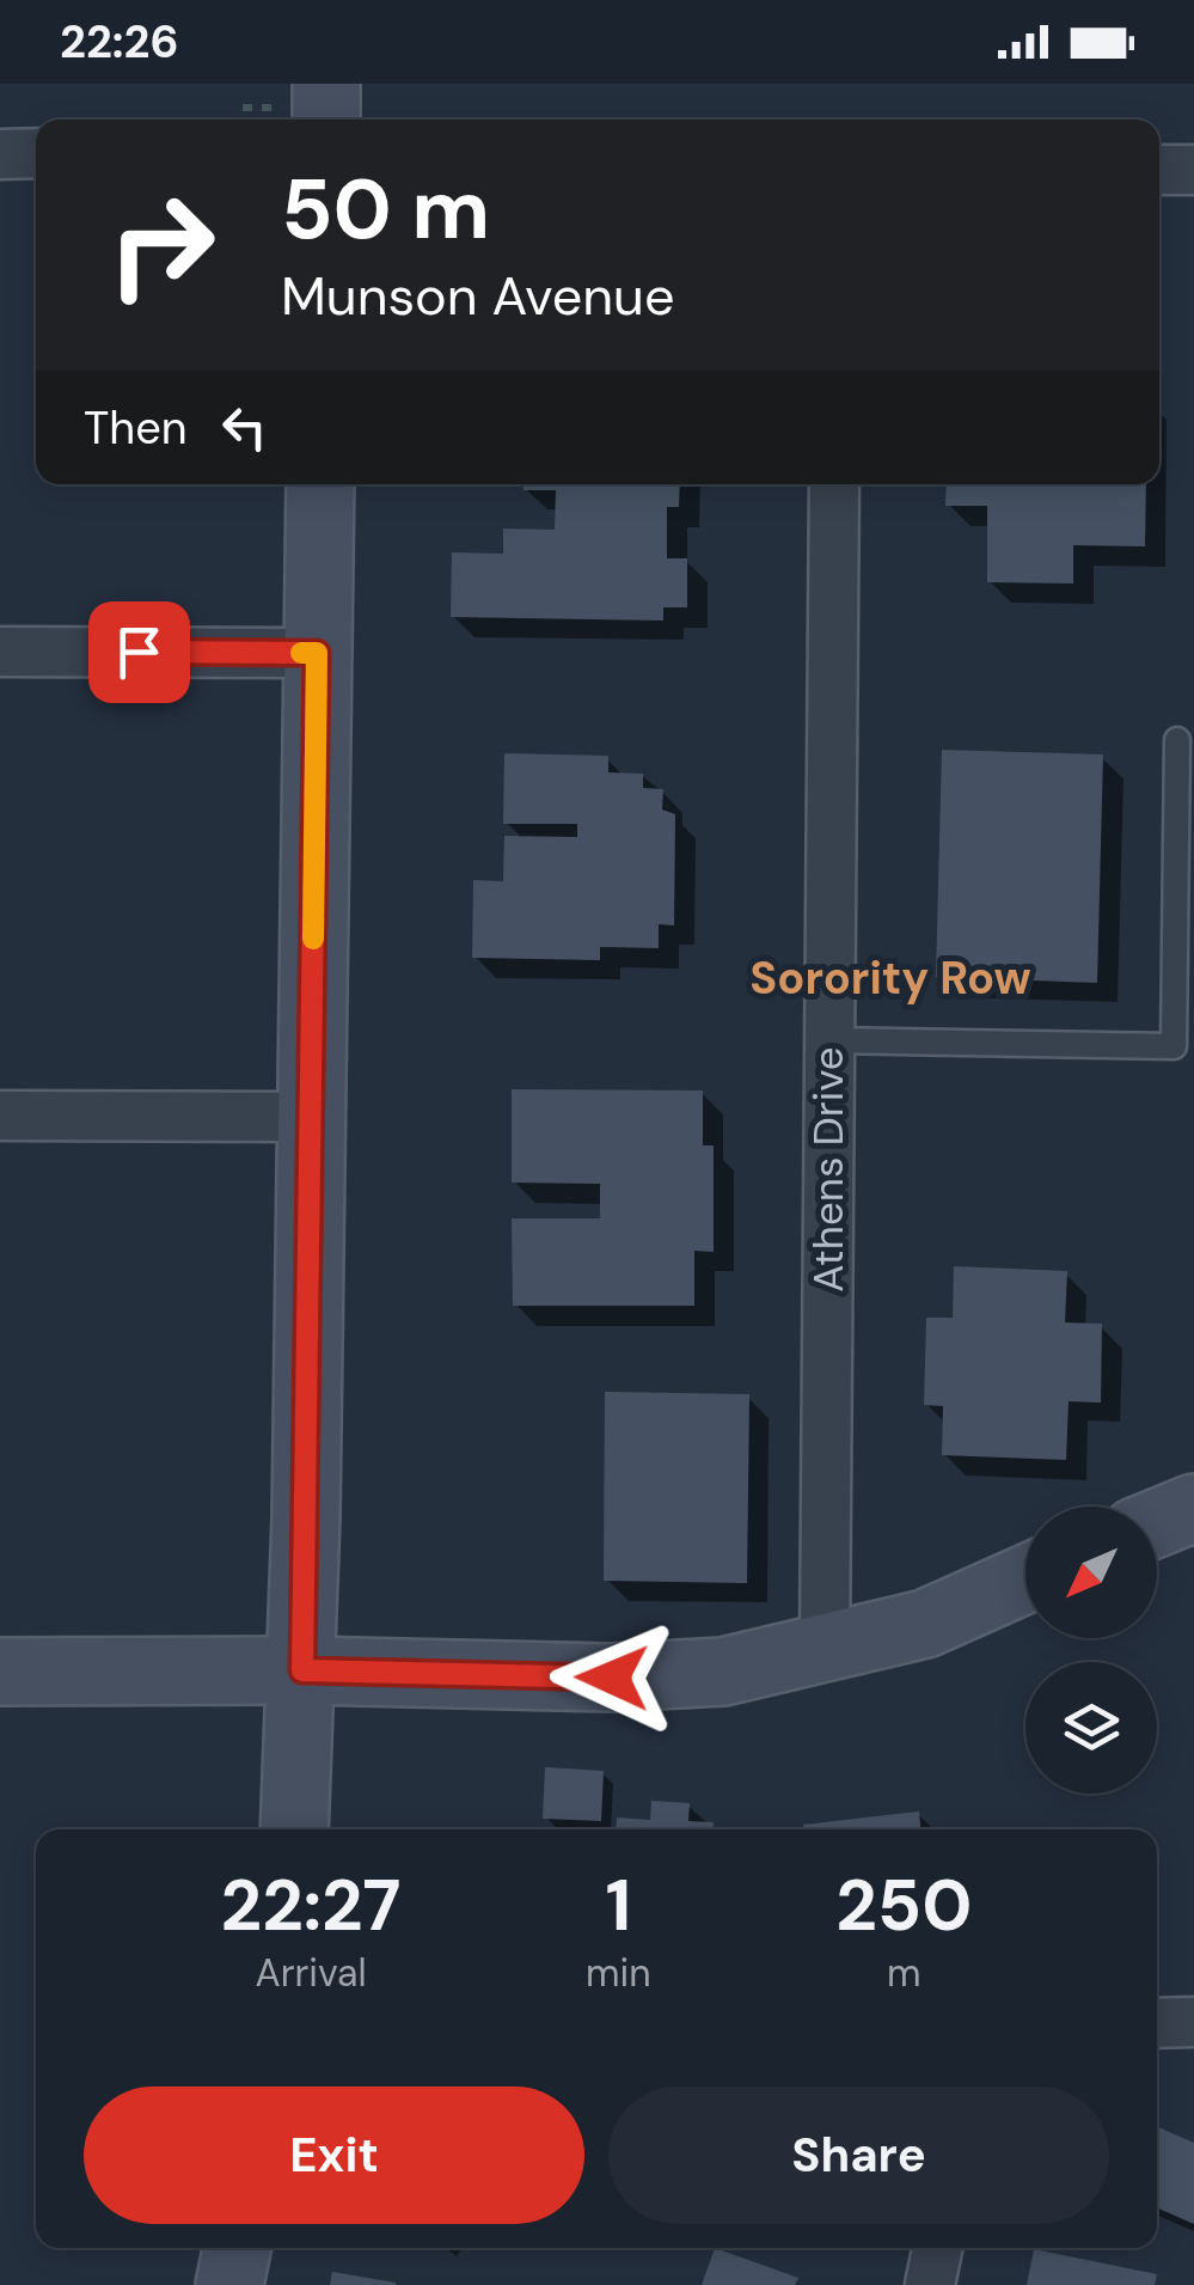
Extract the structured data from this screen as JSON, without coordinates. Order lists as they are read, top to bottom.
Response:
{
  "streets": {
    "street": ["Athens Drive"]
  },
  "districts": ["Sorority Row"],
  "north": "bottom left",
  "page": {
    "status": "22:26",
    "turn": ["50 m", "Munson Avenue"],
    "then": "Then",
    "eta": [
      "22:27",
      "Arrival",
      "1",
      "min",
      "250",
      "m"
    ],
    "buttons": ["Exit", "Share"]
  }
}
